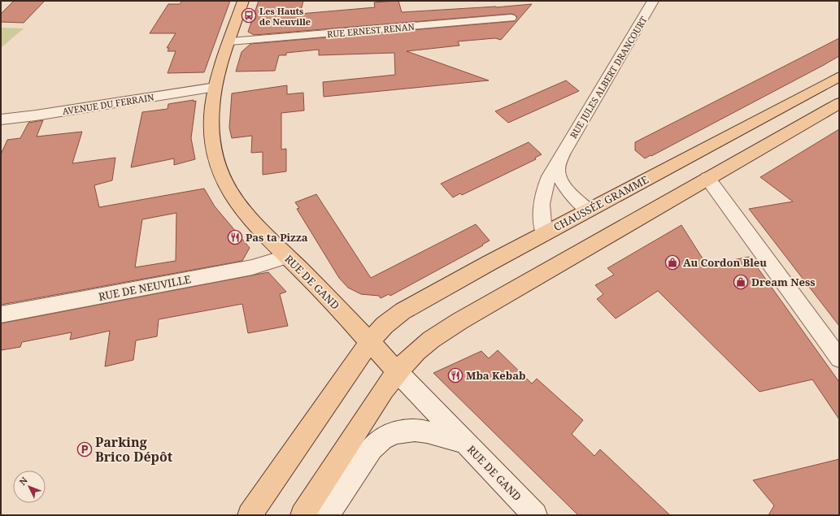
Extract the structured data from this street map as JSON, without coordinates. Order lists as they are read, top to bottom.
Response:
{
  "streets": {
    "main road": ["CHAUSSÉE GRAMME", "RUE DE GAND"],
    "street": [
      "RUE ERNEST RENAN",
      "RUE JULES ALBERT DRANCOURT",
      "AVENUE DU FERRAIN",
      "RUE DE NEUVILLE"
    ]
  },
  "crossings": [
    ["RUE ERNEST RENAN", "RUE DE GAND"],
    ["RUE JULES ALBERT DRANCOURT", "CHAUSSÉE GRAMME"],
    ["AVENUE DU FERRAIN", "RUE DE GAND"],
    ["CHAUSSÉE GRAMME", "RUE DE GAND"],
    ["RUE DE GAND", "RUE DE NEUVILLE"]
  ],
  "places": {
    "bus stop": ["Les Hauts de Neuville"],
    "restaurant": ["Pas ta Pizza", "Mba Kebab"],
    "shop": ["Au Cordon Bleu", "Dream Ness"],
    "parking": ["Parking Brico Dépôt"]
  },
  "north": "top left"
}
